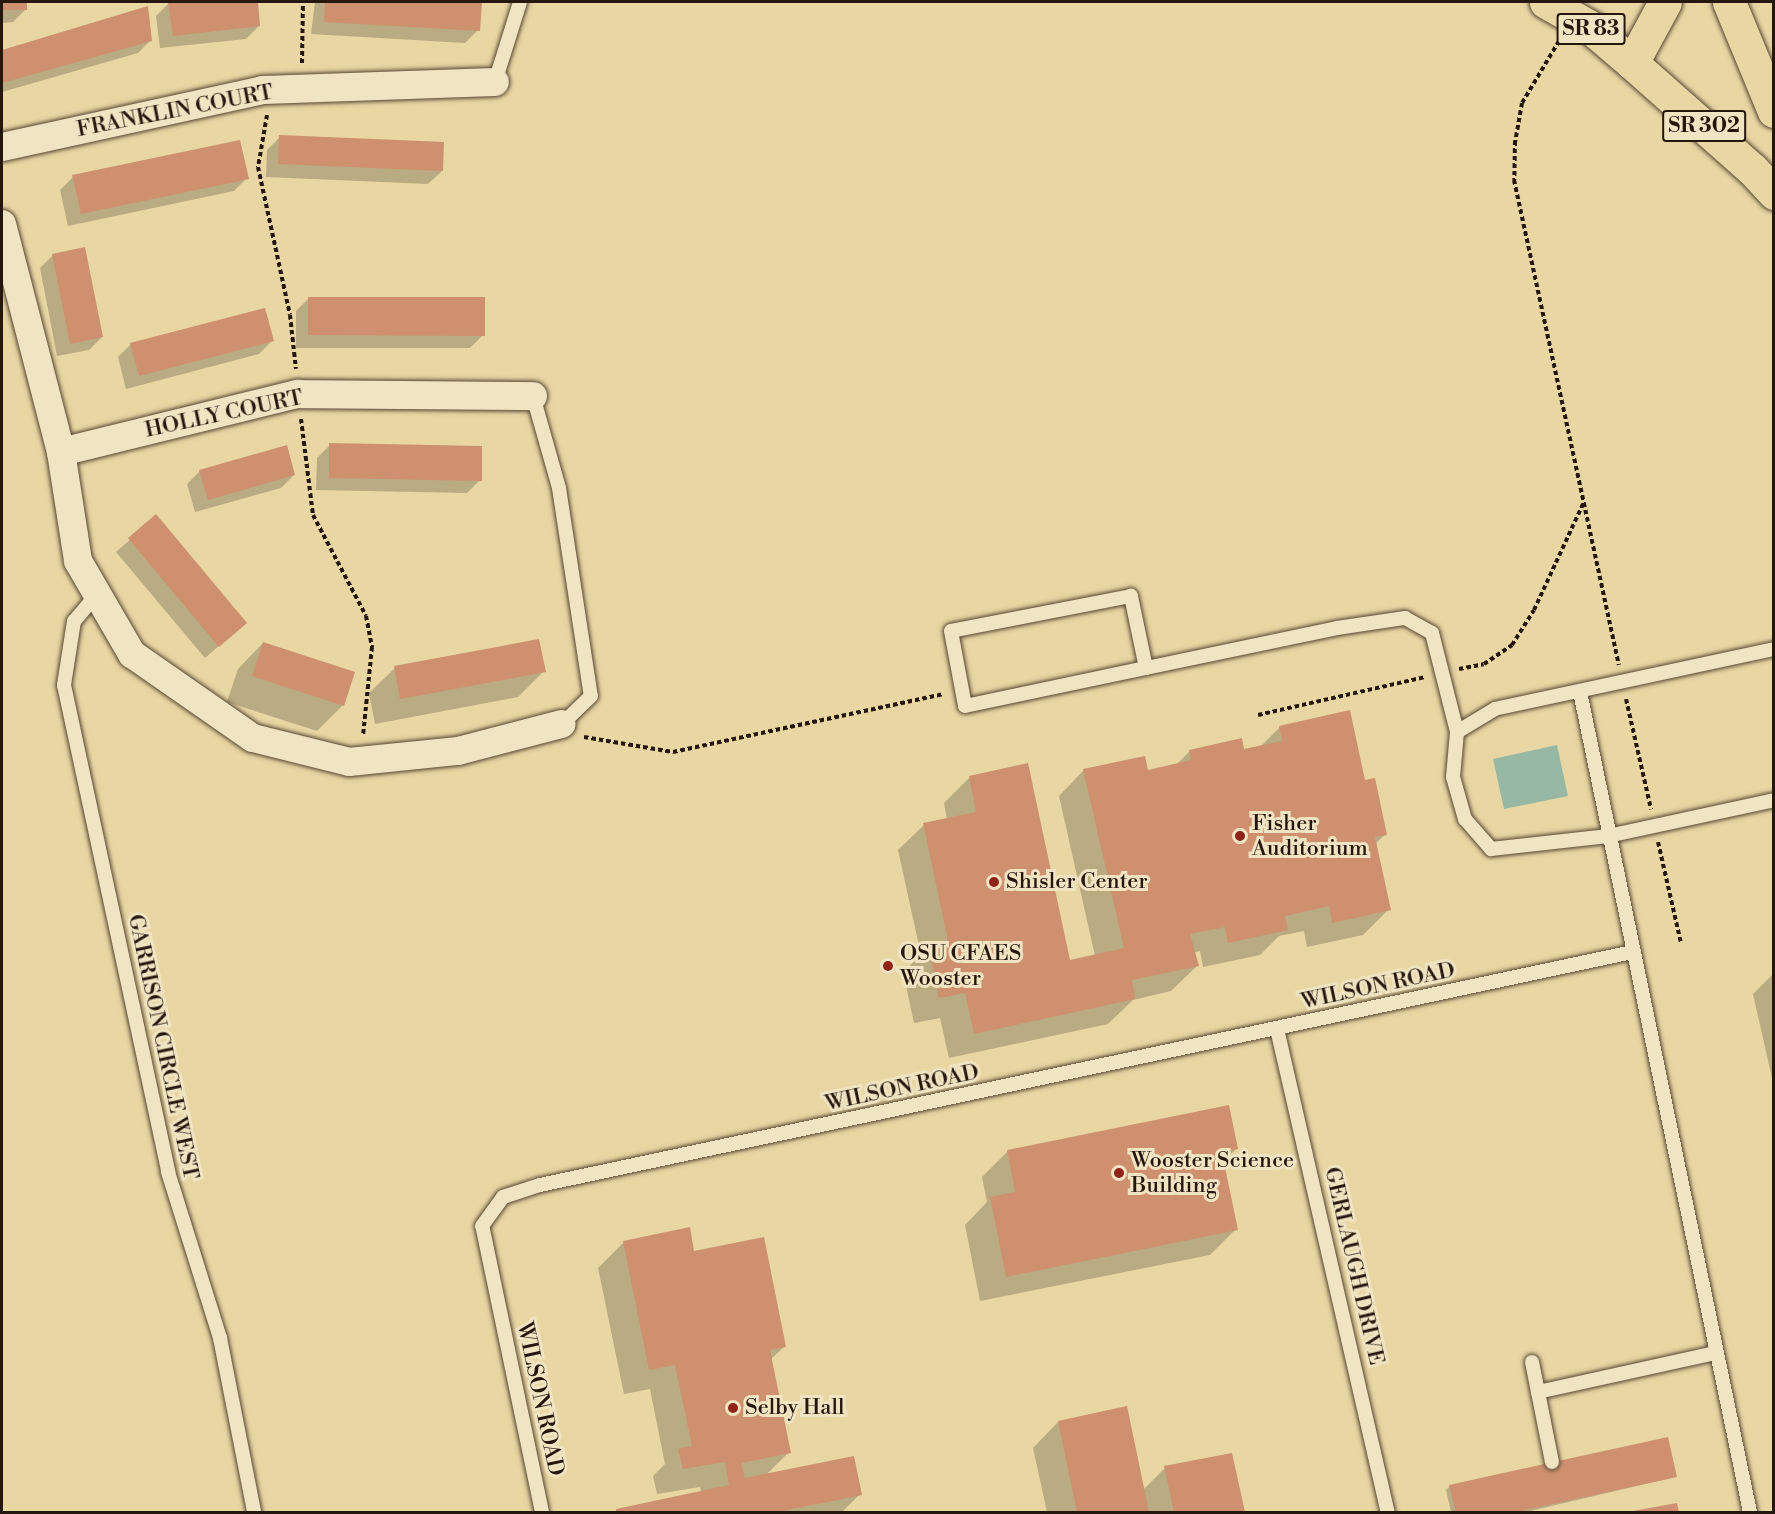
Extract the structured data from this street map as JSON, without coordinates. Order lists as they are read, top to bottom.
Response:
{
  "streets": {
    "main road": ["SR 83", "SR 302"],
    "street": ["FRANKLIN COURT", "HOLLY COURT"],
    "lane": ["WILSON ROAD", "GARRISON CIRCLE WEST", "GERLAUGH DRIVE"]
  },
  "crossings": [
    ["SR 83", "SR 302"],
    ["WILSON ROAD", "GERLAUGH DRIVE"]
  ],
  "places": [
    "Fisher Auditorium",
    "Shisler Center",
    "OSU CFAES Wooster",
    "Wooster Science Building",
    "Selby Hall"
  ]
}
